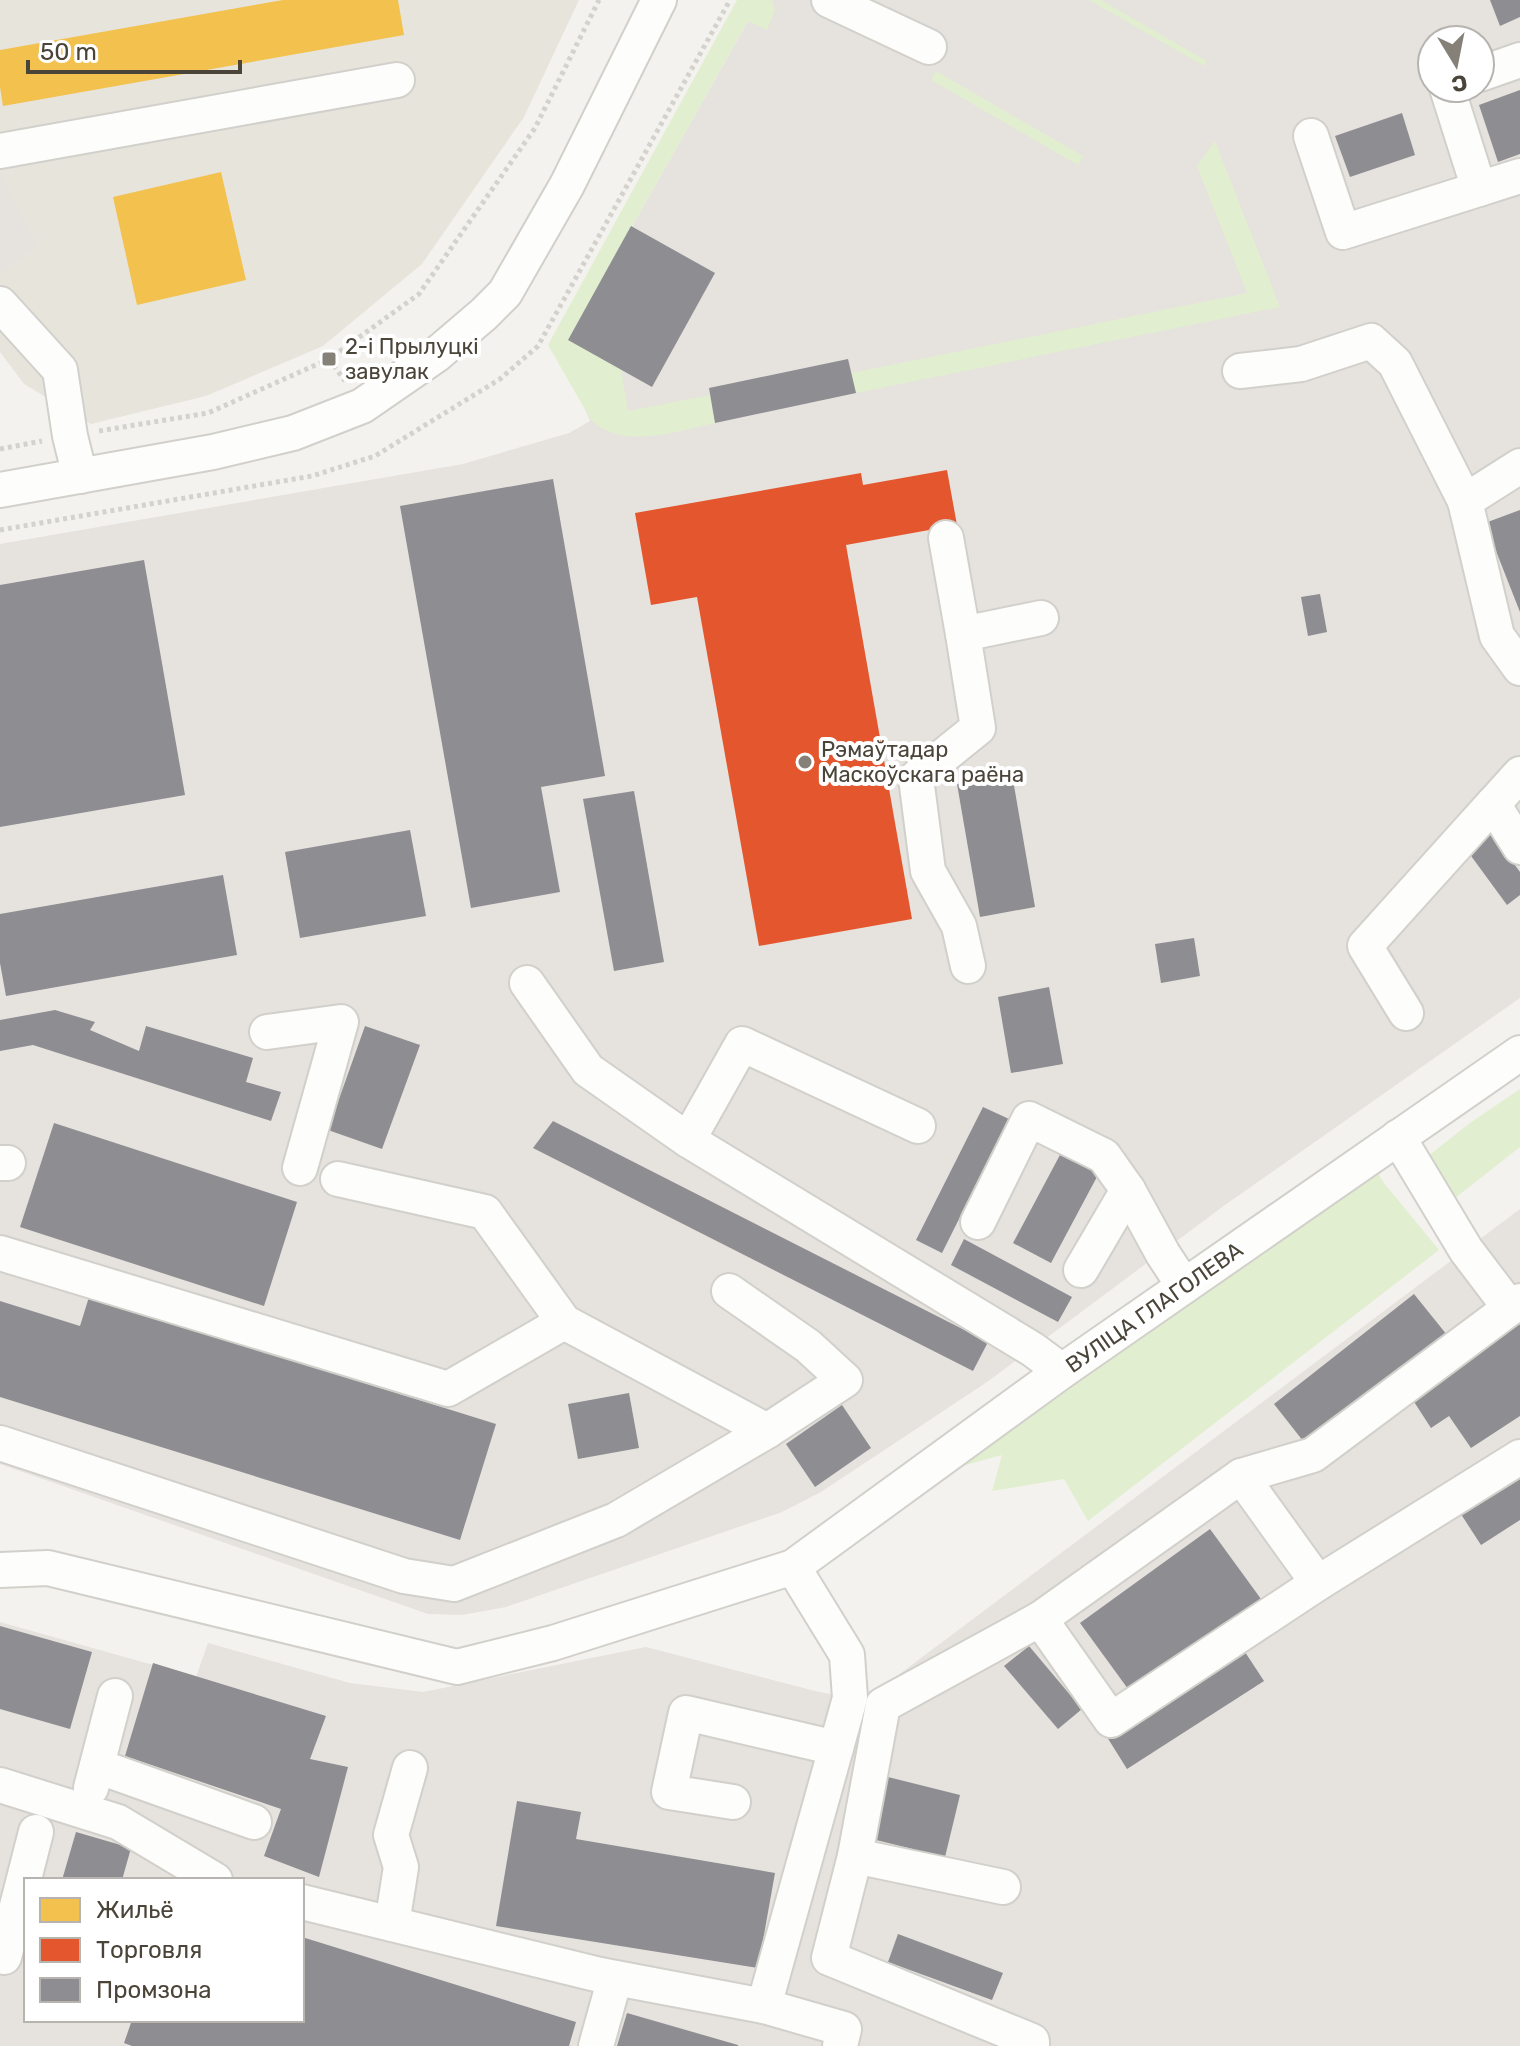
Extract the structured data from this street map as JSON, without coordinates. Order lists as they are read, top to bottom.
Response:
{
  "streets": {
    "street": ["ВУЛІЦА ГЛАГОЛЕВА"]
  },
  "places": {
    "transit": ["2-і Прылуцкі завулак"],
    "other": ["Рэмаўтадар Маскоўскага раёна"]
  },
  "legend": ["Жильё", "Торговля", "Промзона"],
  "scale_bar": "50 m",
  "north": "bottom"
}
